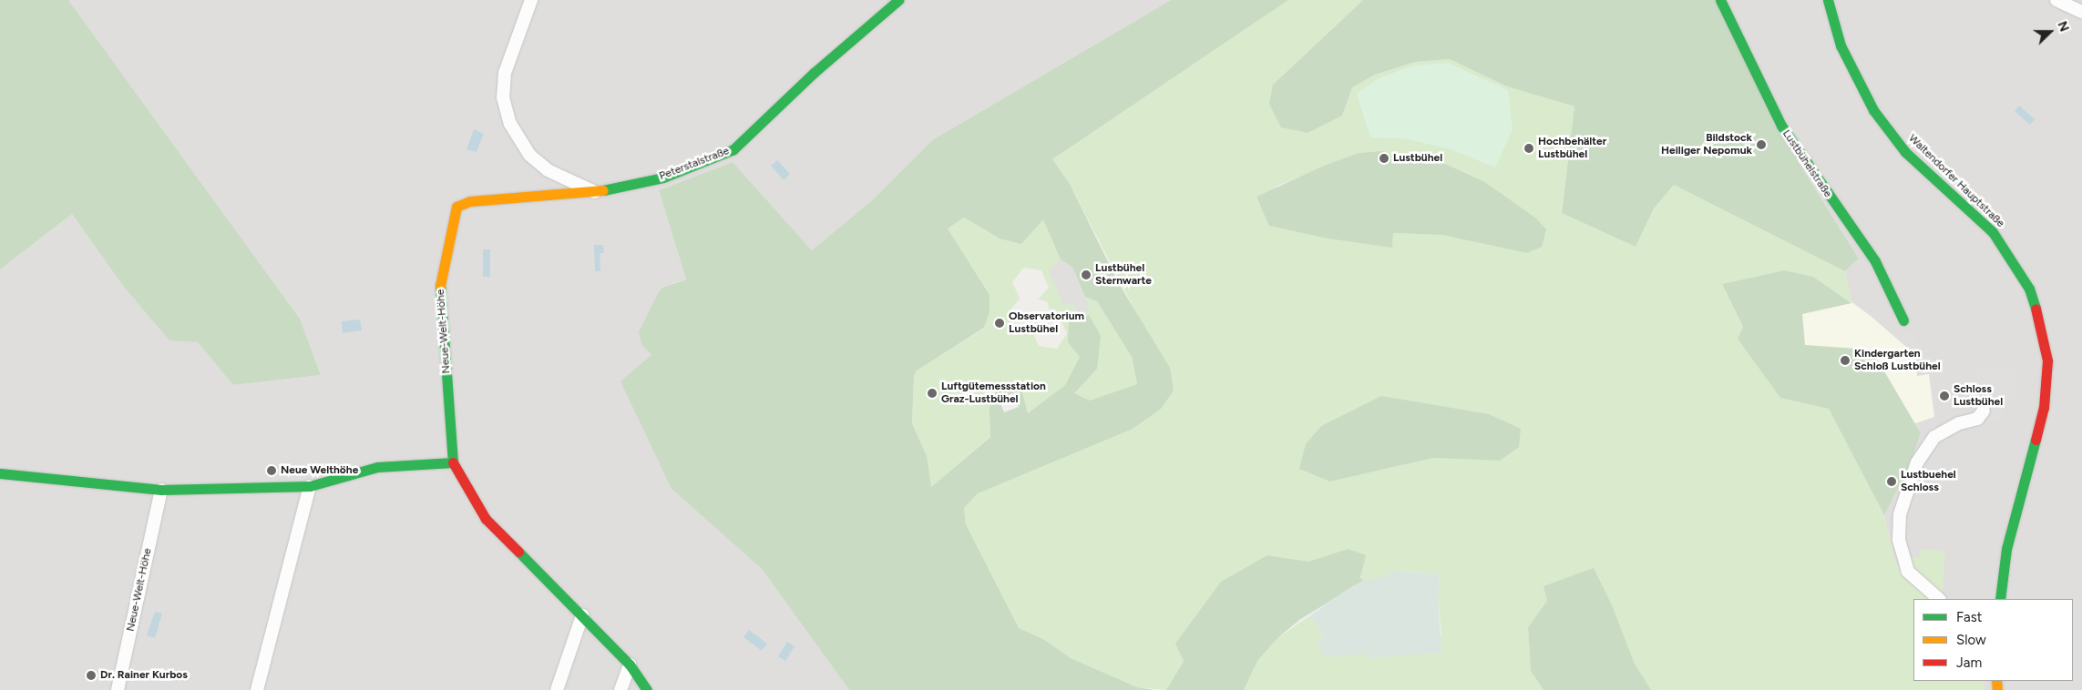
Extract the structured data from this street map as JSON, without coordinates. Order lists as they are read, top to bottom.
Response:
{
  "streets": {
    "street": [
      "Peterstalstraße",
      "Lustbühelstraße",
      "Waltendorfer Hauptstraße",
      "Neue-Welt-Höhe"
    ]
  },
  "crossings": [
    ["Peterstalstraße", "Neue-Welt-Höhe"]
  ],
  "places": [
    "Bildstock Heiliger Nepomuk",
    "Hochbehälter Lustbühel",
    "Lustbühel",
    "Lustbühel Sternwarte",
    "Observatorium Lustbühel",
    "Kindergarten Schloß Lustbühel",
    "Luftgütemessstation Graz-Lustbühel",
    "Schloss Lustbühel",
    "Neue Welthöhe",
    "Lustbuehel Schloss",
    "Dr. Rainer Kurbos"
  ],
  "legend": ["Fast", "Slow", "Jam"],
  "north": "right"
}
